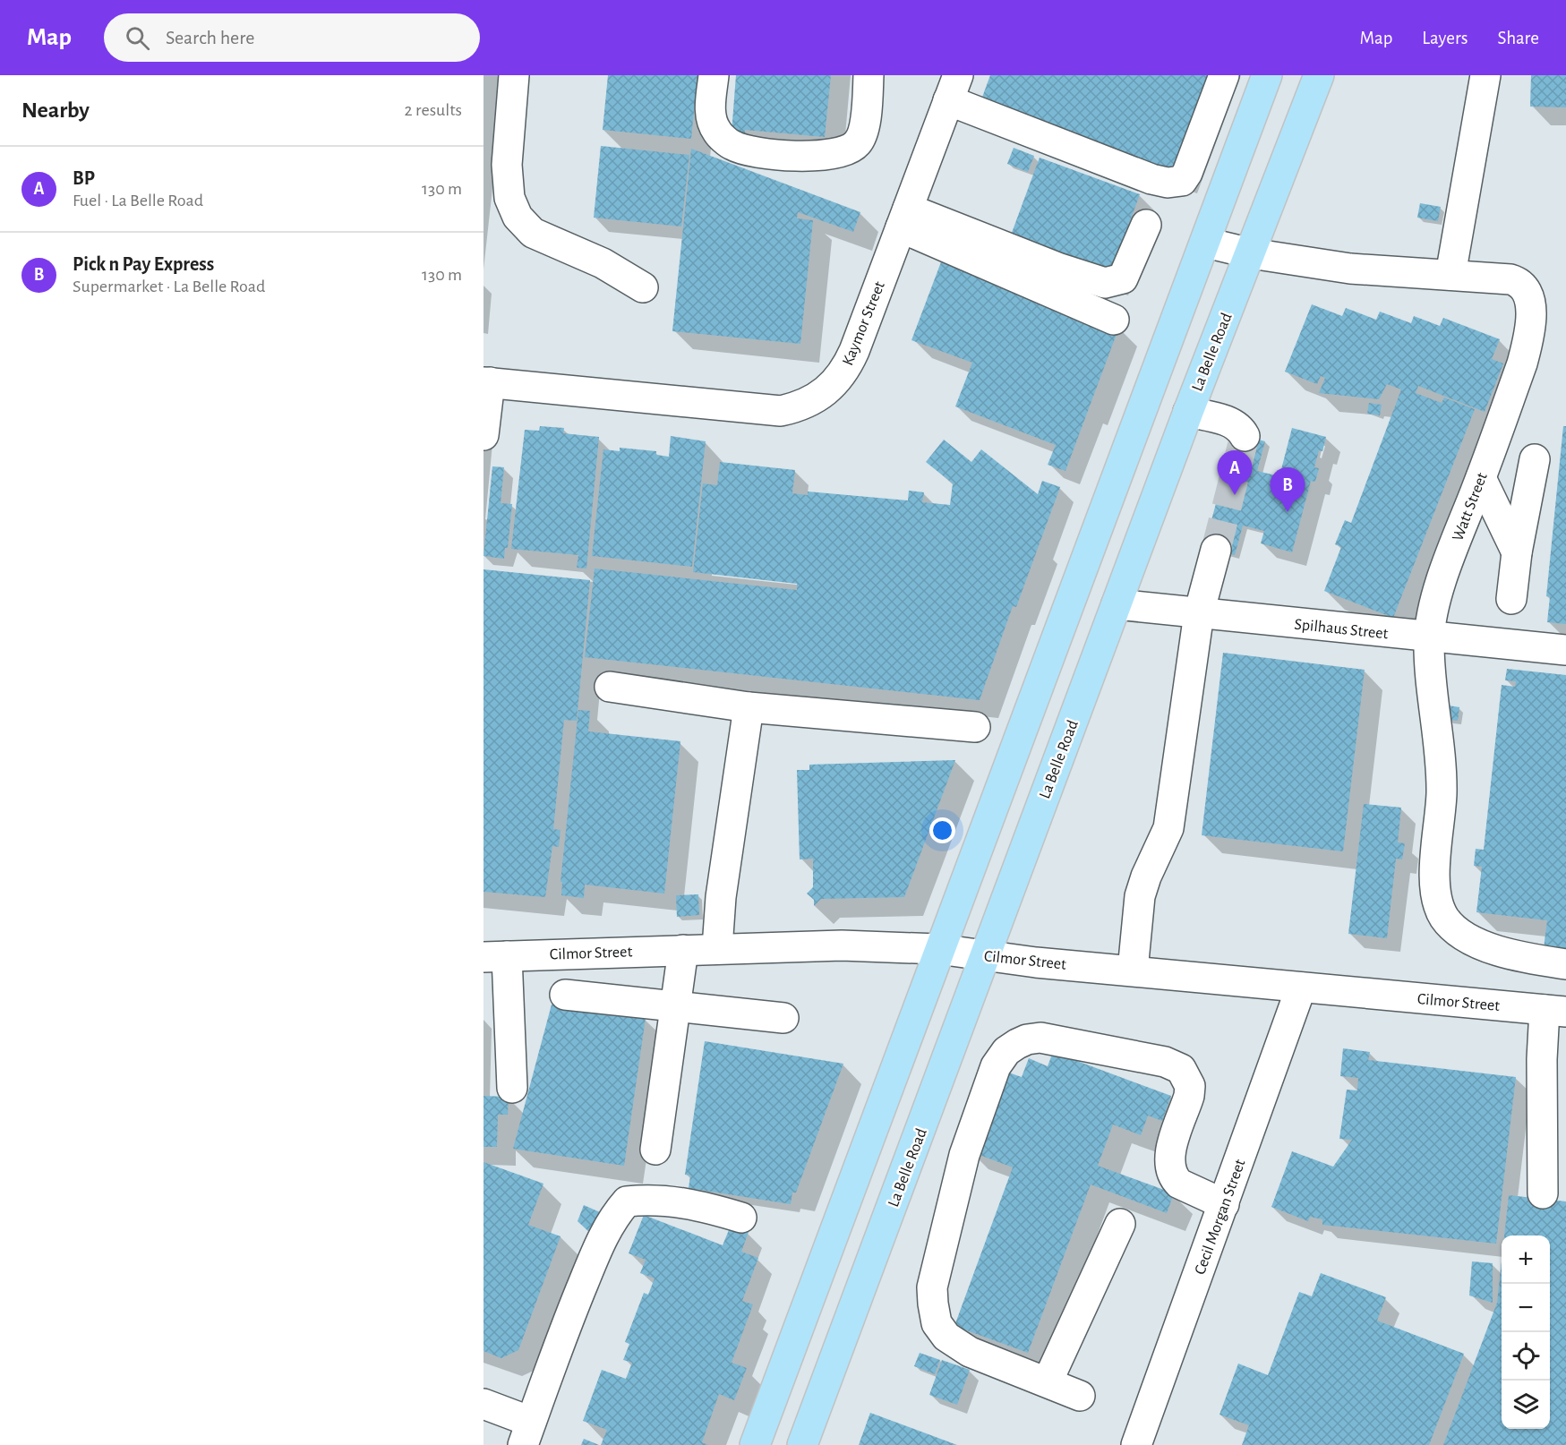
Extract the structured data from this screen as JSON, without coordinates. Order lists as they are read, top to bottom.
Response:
{
  "streets": {
    "main road": ["La Belle Road"],
    "street": [
      "Kaymor Street",
      "Watt Street",
      "Spilhaus Street",
      "Cilmor Street",
      "Cecil Morgan Street"
    ]
  },
  "crossings": [
    ["La Belle Road", "Watt Street"],
    ["La Belle Road", "Spilhaus Street"],
    ["La Belle Road", "Cilmor Street"],
    ["Watt Street", "Spilhaus Street"],
    ["Cilmor Street", "Cecil Morgan Street"]
  ],
  "page": {
    "header": "Map",
    "search": "Search here",
    "nav": ["Map", "Layers", "Share"],
    "heading": ["Nearby", "2 results"],
    "list": [
      {
        "mark": "A",
        "name": "BP",
        "note": "Fuel · La Belle Road",
        "value": "130 m"
      },
      {
        "mark": "B",
        "name": "Pick n Pay Express",
        "note": "Supermarket · La Belle Road",
        "value": "130 m"
      }
    ],
    "pins": ["A", "B"],
    "map_buttons": ["+", "−"]
  }
}
